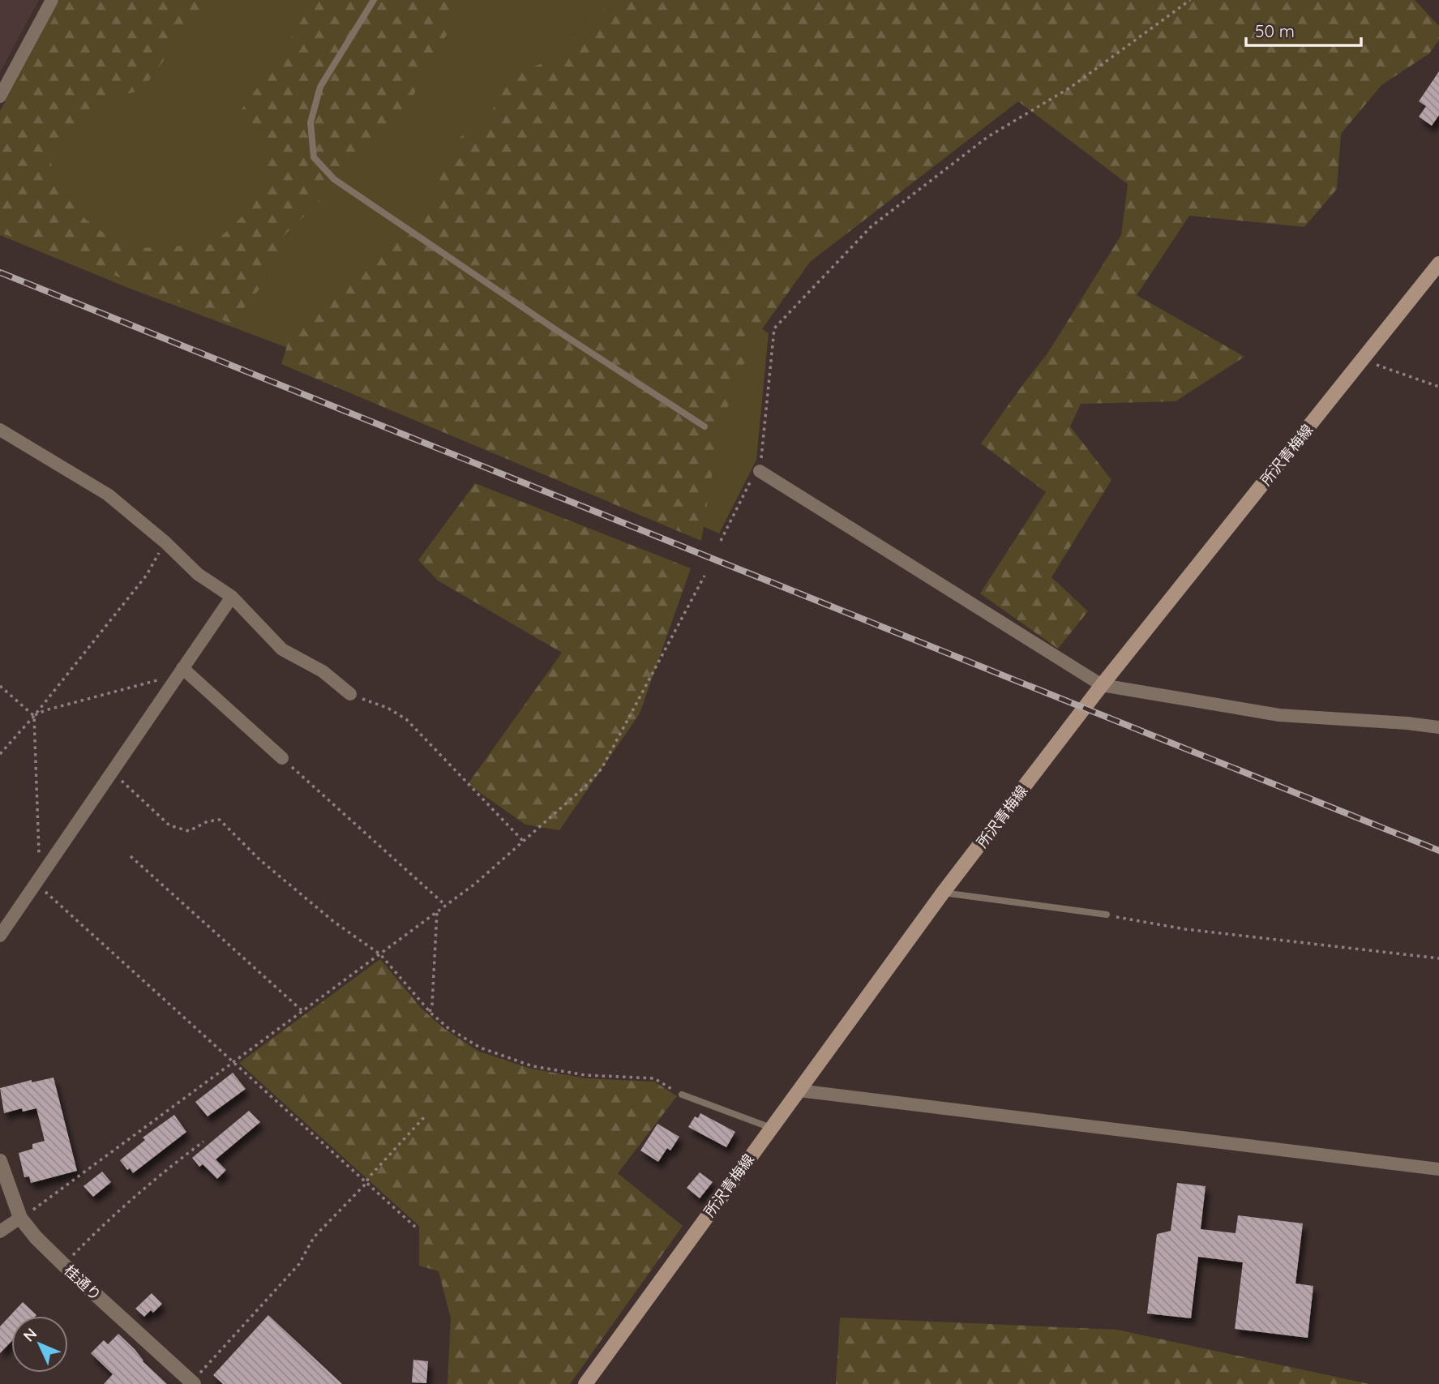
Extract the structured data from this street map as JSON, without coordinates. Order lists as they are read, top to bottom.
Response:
{
  "streets": {
    "main road": ["所沢青梅線"],
    "street": ["桂通り"]
  },
  "scale_bar": "50 m",
  "north": "top left"
}
